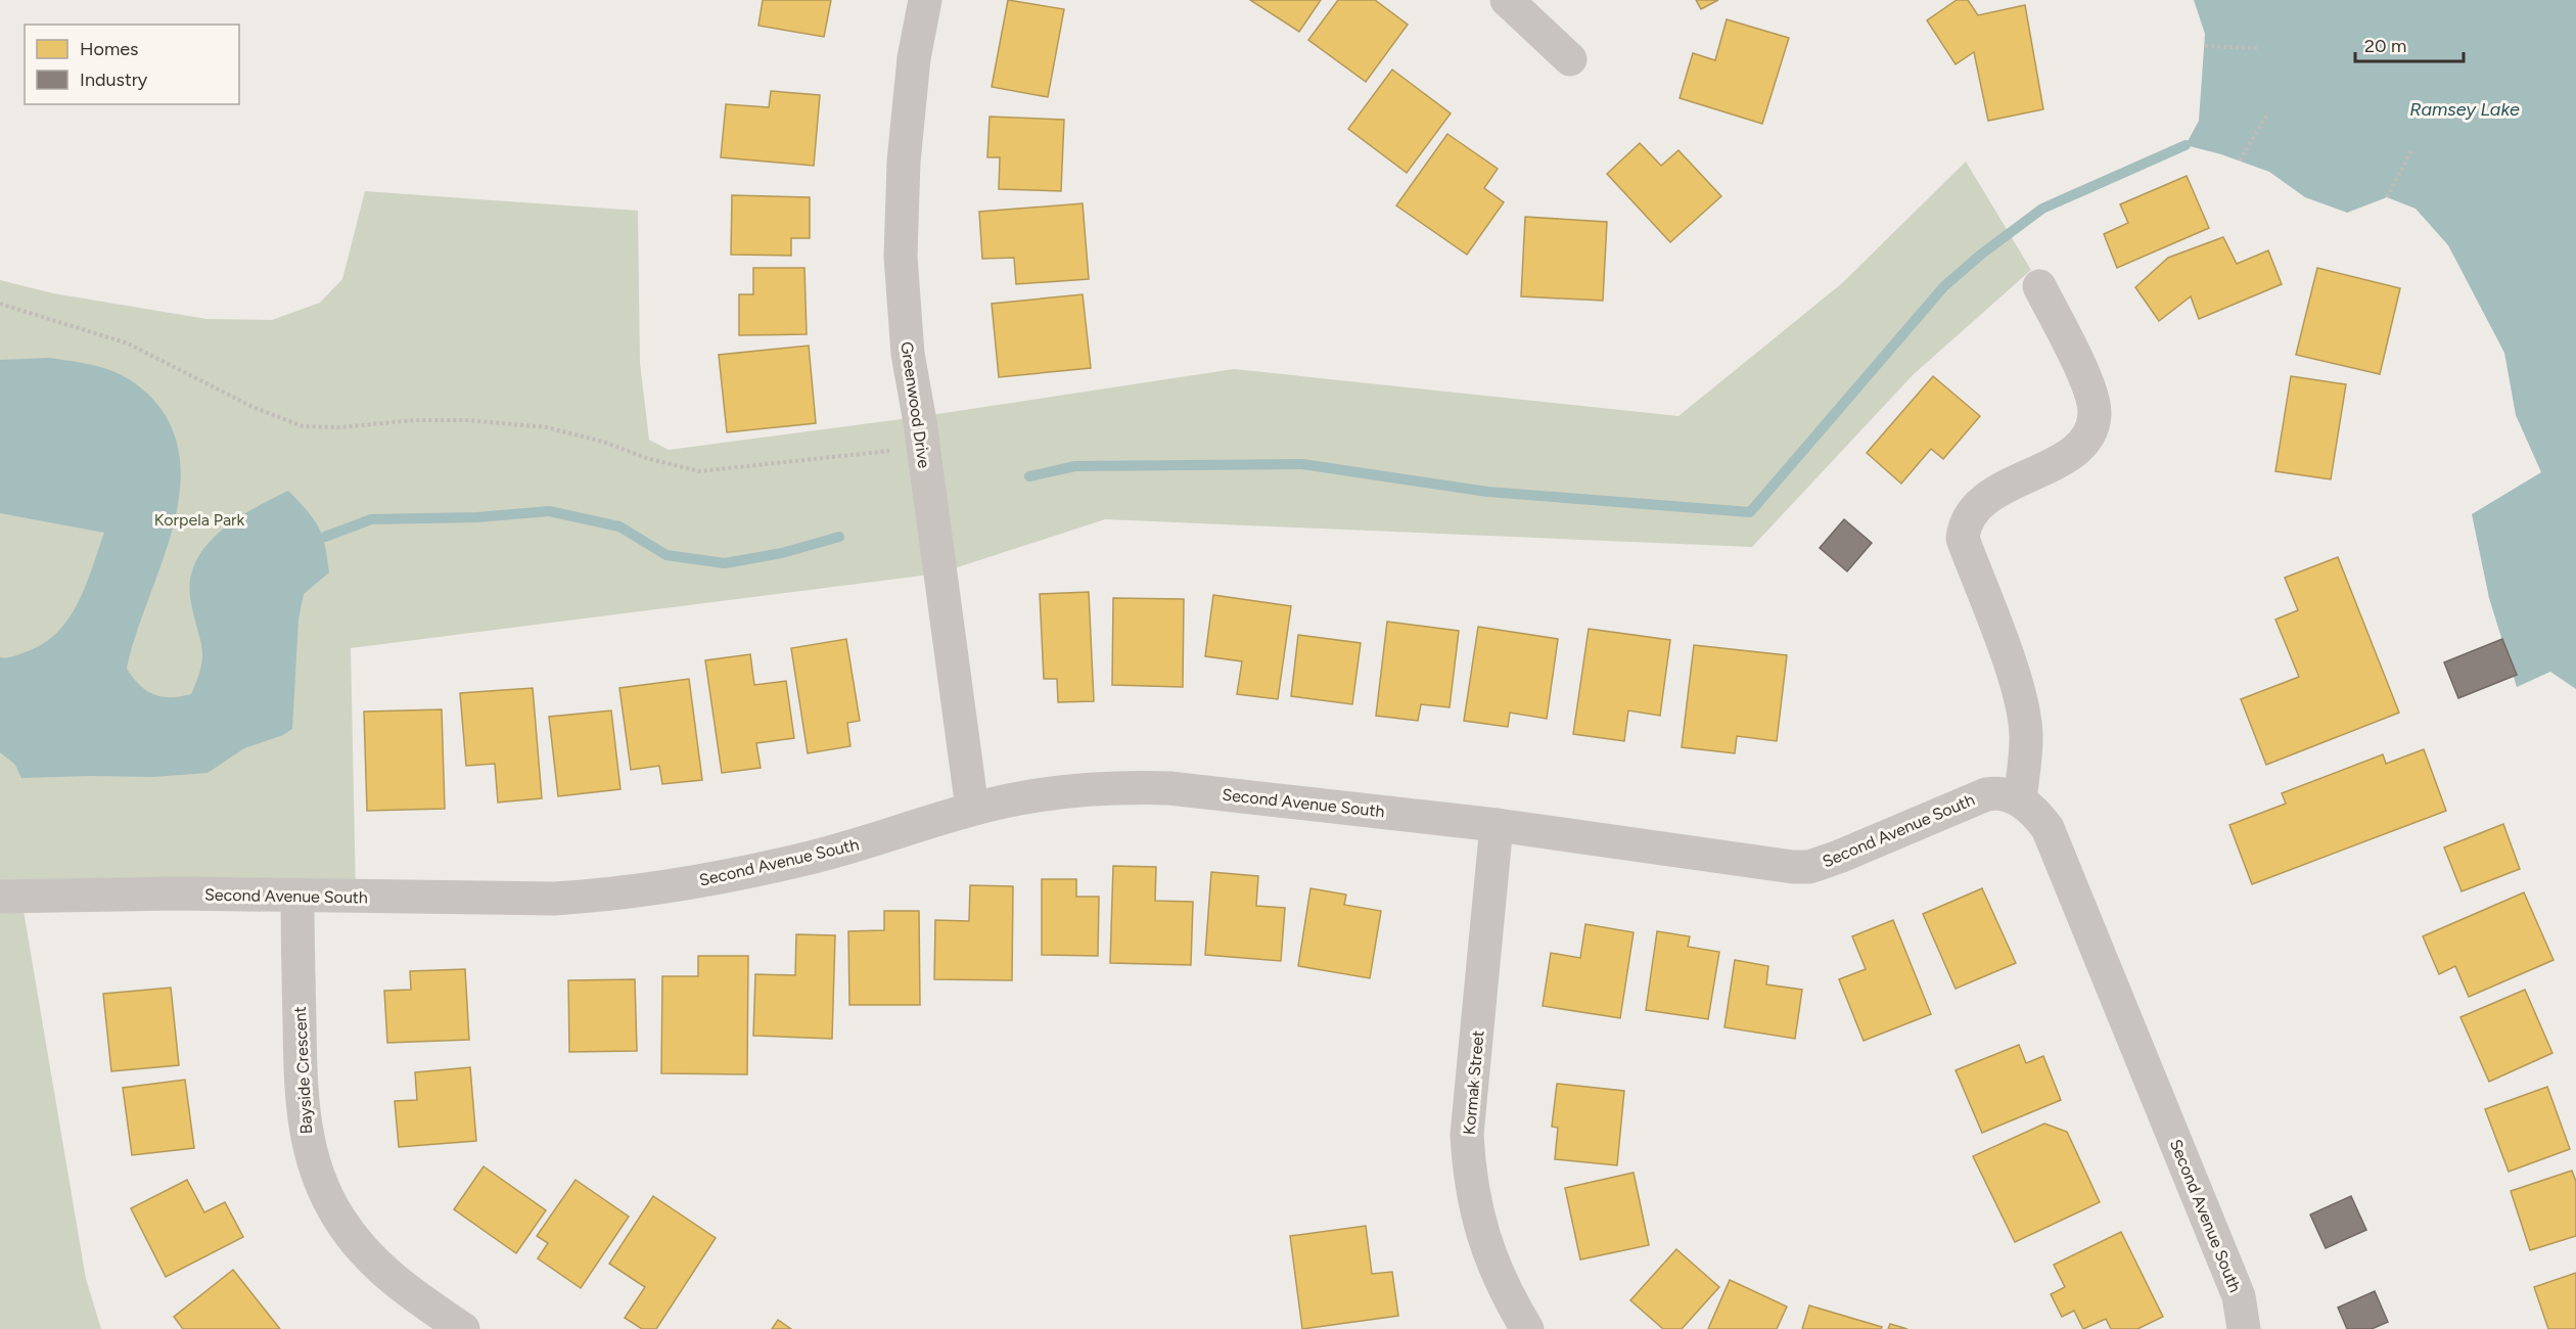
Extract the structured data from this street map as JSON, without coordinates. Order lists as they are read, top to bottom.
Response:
{
  "streets": {
    "street": [
      "Greenwood Drive",
      "Second Avenue South",
      "Bayside Crescent",
      "Kormak Street"
    ]
  },
  "crossings": [
    ["Greenwood Drive", "Second Avenue South"],
    ["Second Avenue South", "Bayside Crescent"],
    ["Second Avenue South", "Kormak Street"]
  ],
  "water": ["Ramsey Lake"],
  "parks": ["Korpela Park"],
  "legend": ["Homes", "Industry"],
  "scale_bar": "20 m"
}
